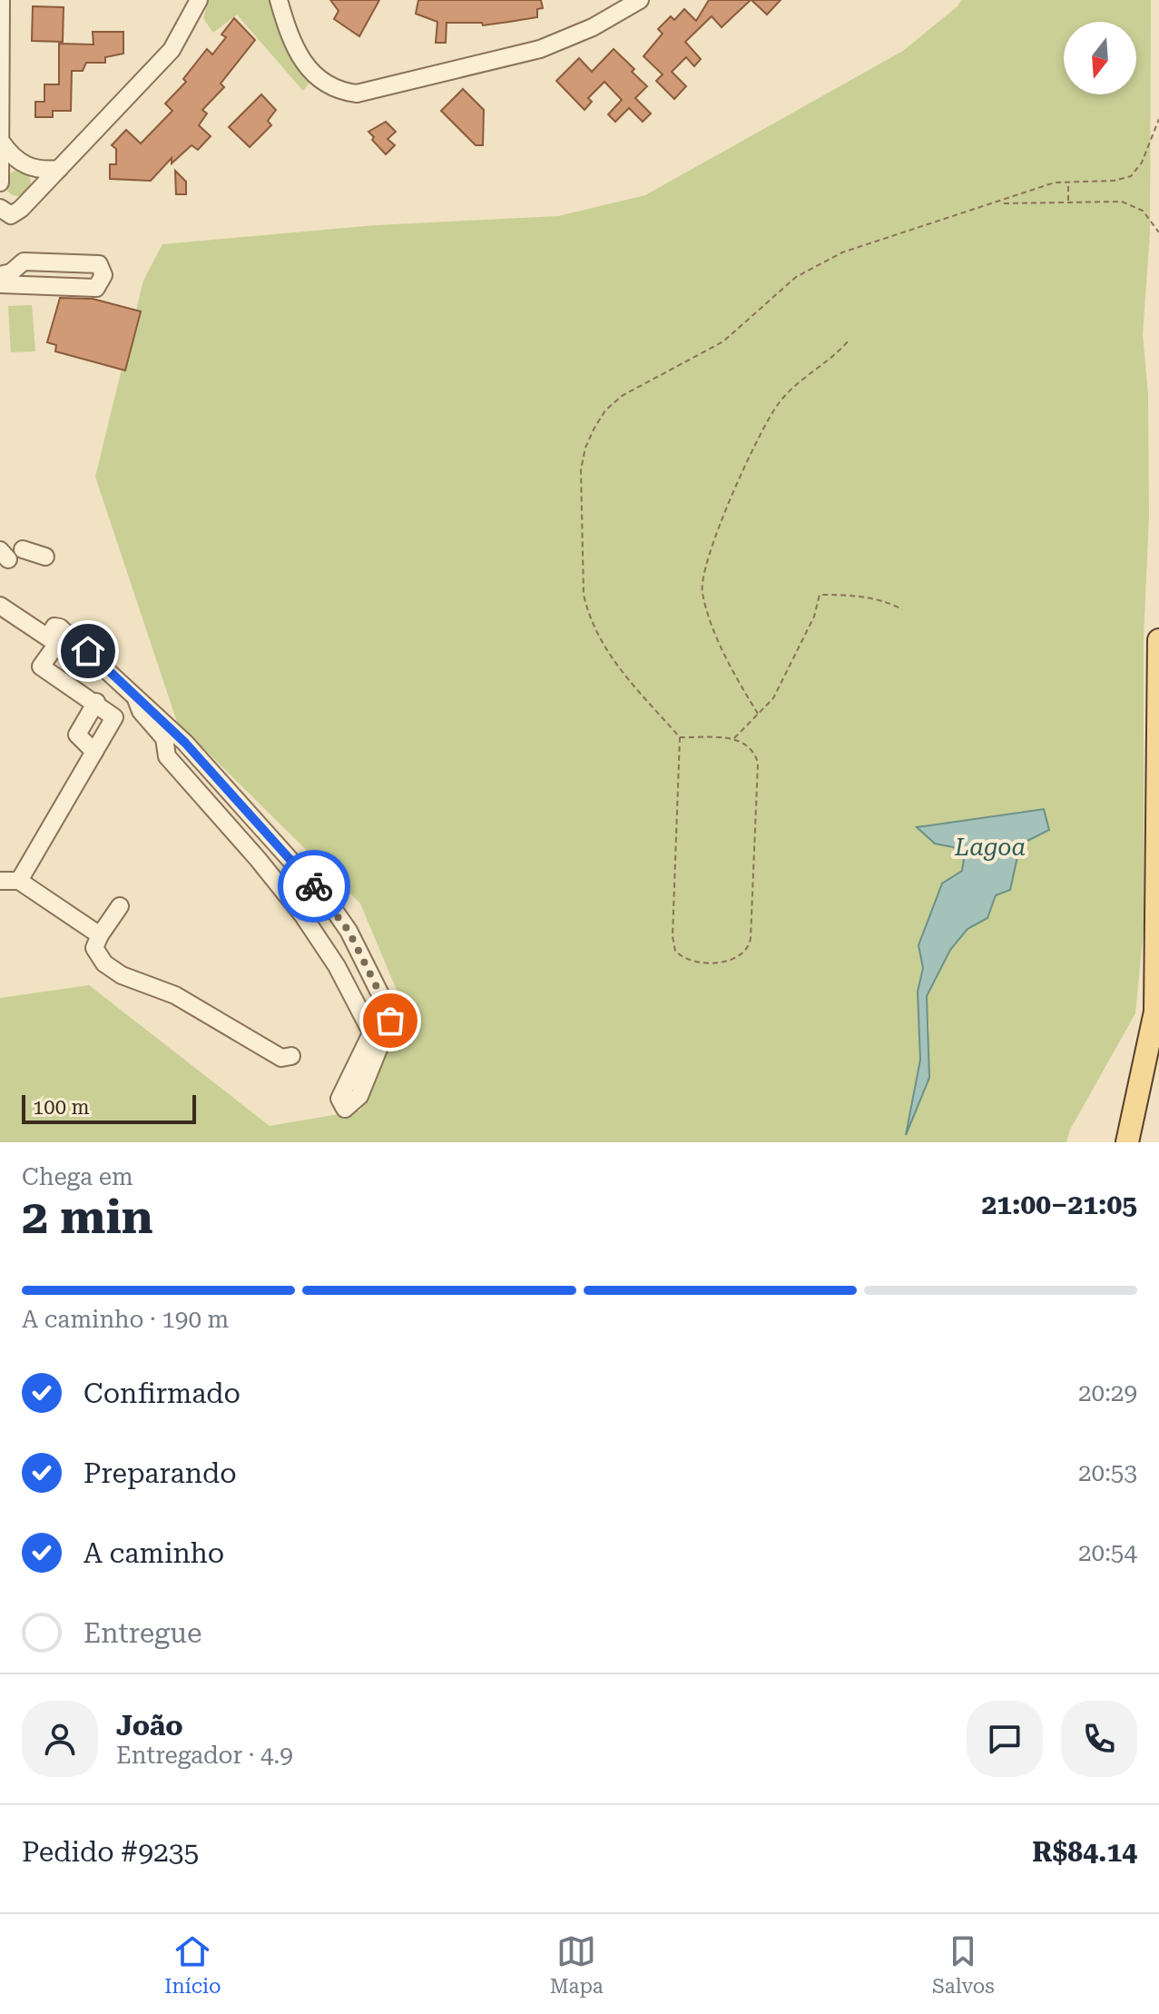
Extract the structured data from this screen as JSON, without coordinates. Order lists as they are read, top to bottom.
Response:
{
  "water": ["Lagoa"],
  "scale_bar": "100 m",
  "north": "bottom",
  "page": {
    "scale": "100 m",
    "heading": ["2 min", "Chega em", "21:00–21:05"],
    "panel": [
      "João",
      "Entregador · 4.9",
      "Pedido #9235",
      "R$84.14"
    ],
    "bar": "A caminho · 190 m",
    "list": [
      ["Confirmado", "20:29"],
      ["Preparando", "20:53"],
      ["A caminho", "20:54"],
      "Entregue"
    ],
    "tabs": ["Início", "Mapa", "Salvos"]
  }
}
